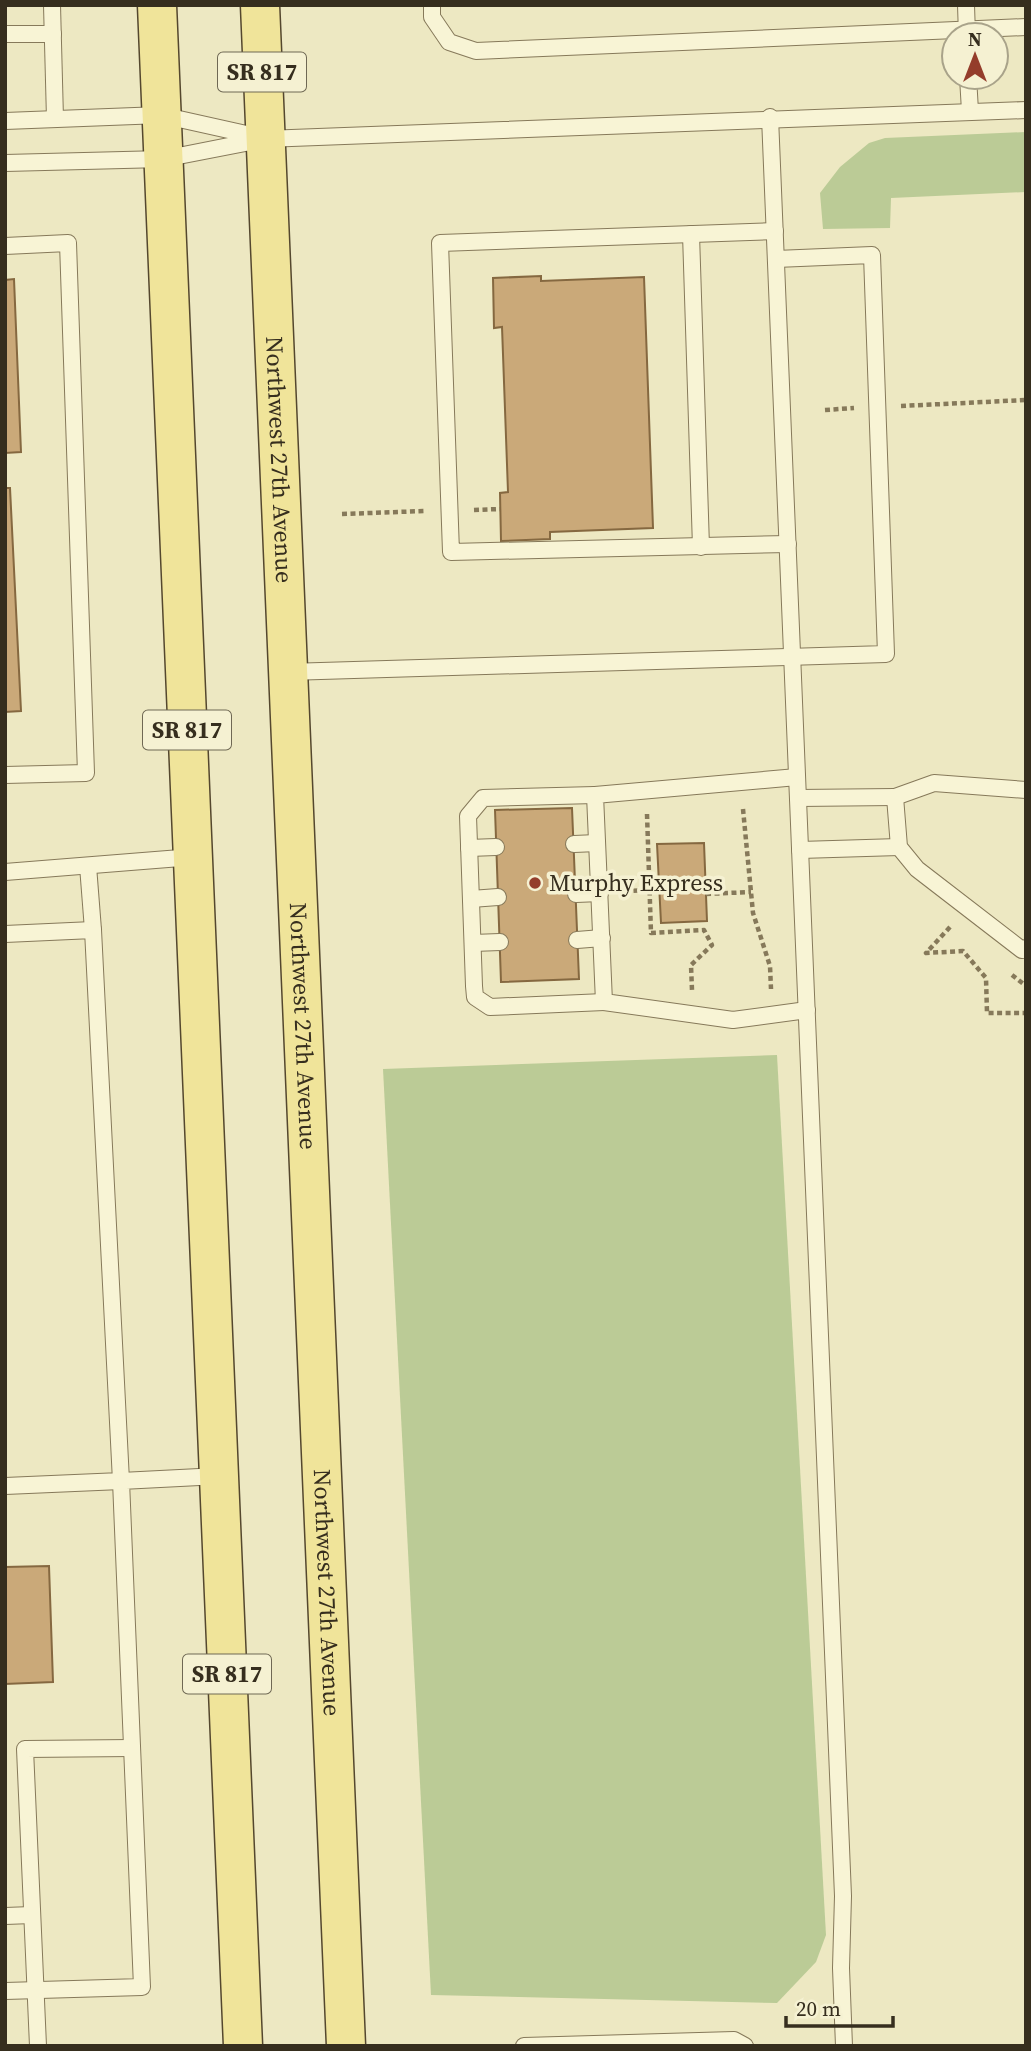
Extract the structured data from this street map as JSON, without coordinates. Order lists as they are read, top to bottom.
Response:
{
  "streets": {
    "main road": ["SR 817", "Northwest 27th Avenue"]
  },
  "places": ["Murphy Express"],
  "scale_bar": "20 m",
  "north": "top"
}
